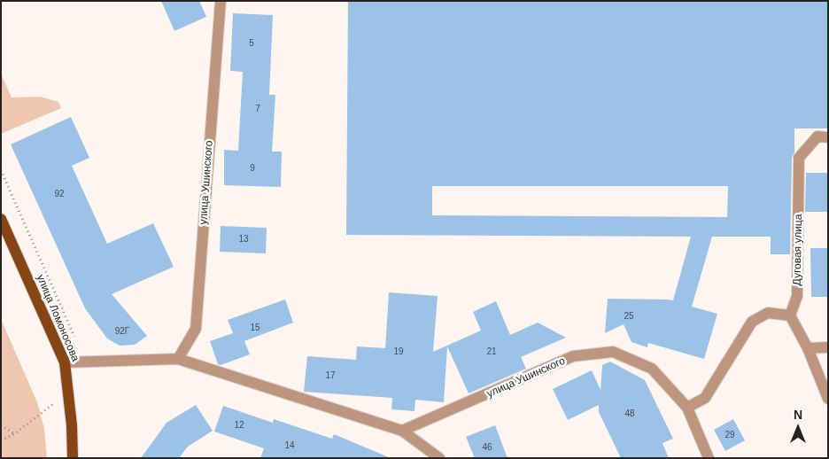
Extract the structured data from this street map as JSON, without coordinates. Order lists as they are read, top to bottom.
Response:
{
  "streets": {
    "main road": ["улица Ломоносова"],
    "street": ["улица Ушинского", "Дуговая улица"]
  },
  "house_numbers": [
    "5",
    "7",
    "9",
    "92",
    "13",
    "25",
    "15",
    "92Г",
    "19",
    "21",
    "17",
    "48",
    "12",
    "29",
    "14",
    "46"
  ],
  "north": "top"
}
